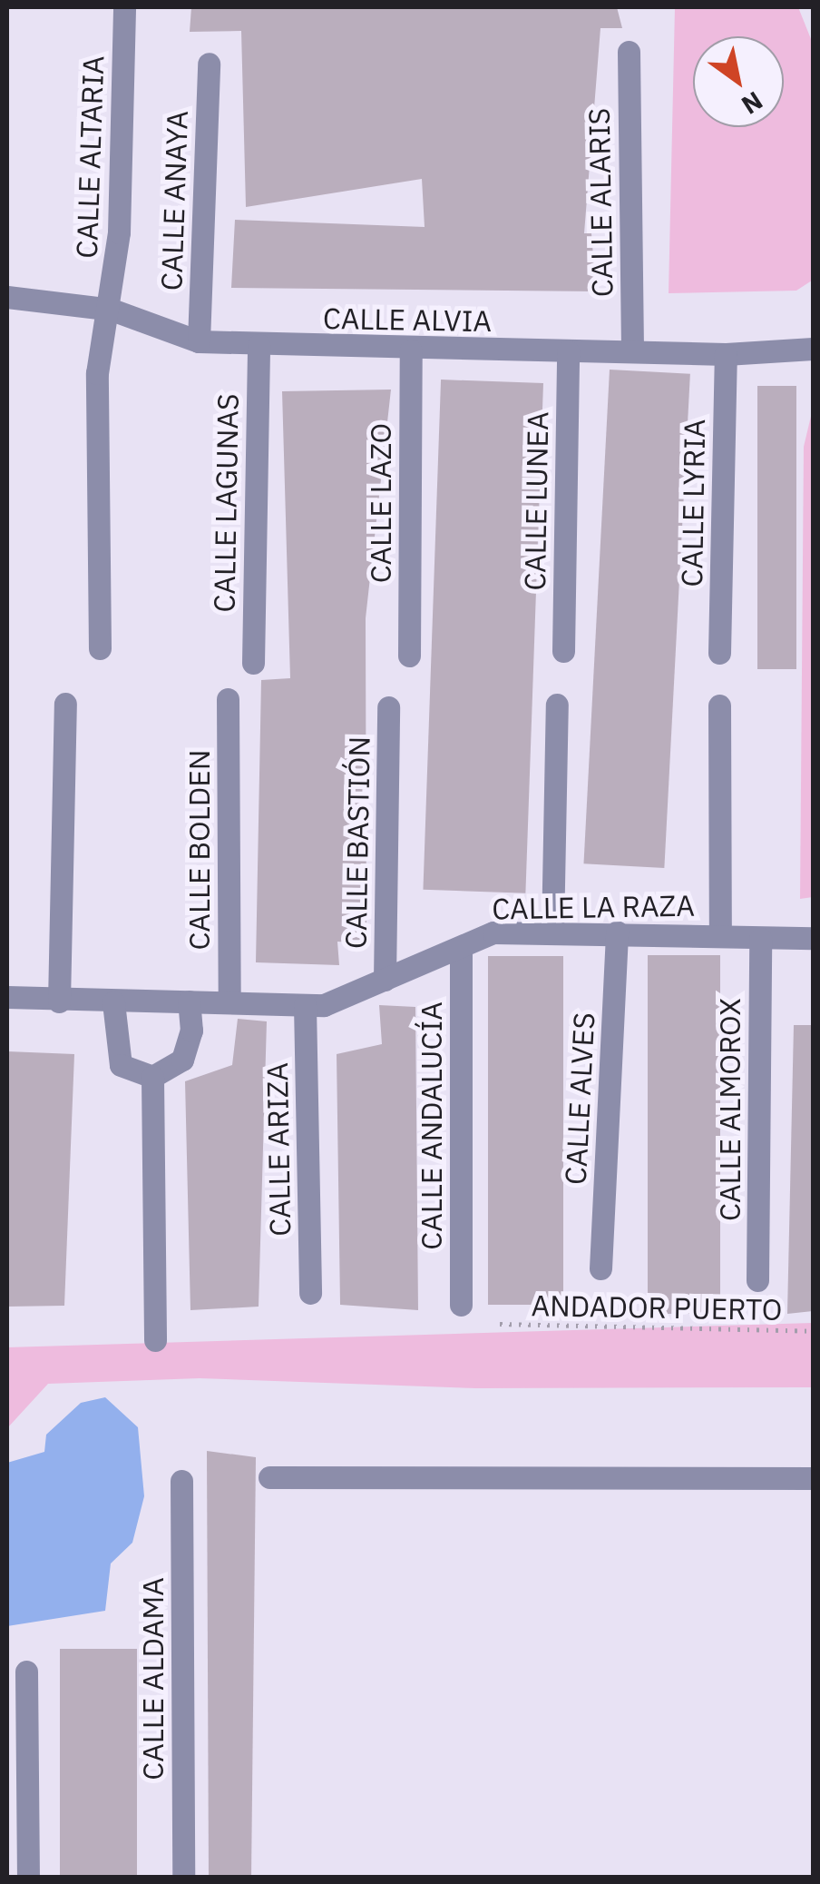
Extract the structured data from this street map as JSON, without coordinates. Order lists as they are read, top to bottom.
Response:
{
  "streets": {
    "street": [
      "CALLE ALTARIA",
      "CALLE ANAYA",
      "CALLE ALARIS",
      "CALLE ALVIA",
      "CALLE LUNEA",
      "CALLE LAGUNAS",
      "CALLE LAZO",
      "CALLE LYRIA",
      "CALLE BASTIÓN",
      "CALLE BOLDEN",
      "CALLE LA RAZA",
      "CALLE ALVES",
      "CALLE ALMOROX",
      "CALLE ANDALUCÍA",
      "CALLE ARIZA",
      "CALLE ALDAMA"
    ],
    "path": ["ANDADOR PUERTO"]
  },
  "crossings": [
    ["CALLE ALTARIA", "CALLE ALVIA"],
    ["CALLE ANAYA", "CALLE ALVIA"],
    ["CALLE ALARIS", "CALLE ALVIA"],
    ["CALLE ALVIA", "CALLE LUNEA"],
    ["CALLE ALVIA", "CALLE LAGUNAS"],
    ["CALLE ALVIA", "CALLE LAZO"],
    ["CALLE ALVIA", "CALLE LYRIA"],
    ["CALLE BASTIÓN", "CALLE LA RAZA"],
    ["CALLE BOLDEN", "CALLE LA RAZA"],
    ["CALLE LA RAZA", "CALLE ALVES"],
    ["CALLE LA RAZA", "CALLE ALMOROX"],
    ["CALLE LA RAZA", "CALLE ANDALUCÍA"],
    ["CALLE LA RAZA", "CALLE ARIZA"]
  ],
  "north": "bottom right"
}
